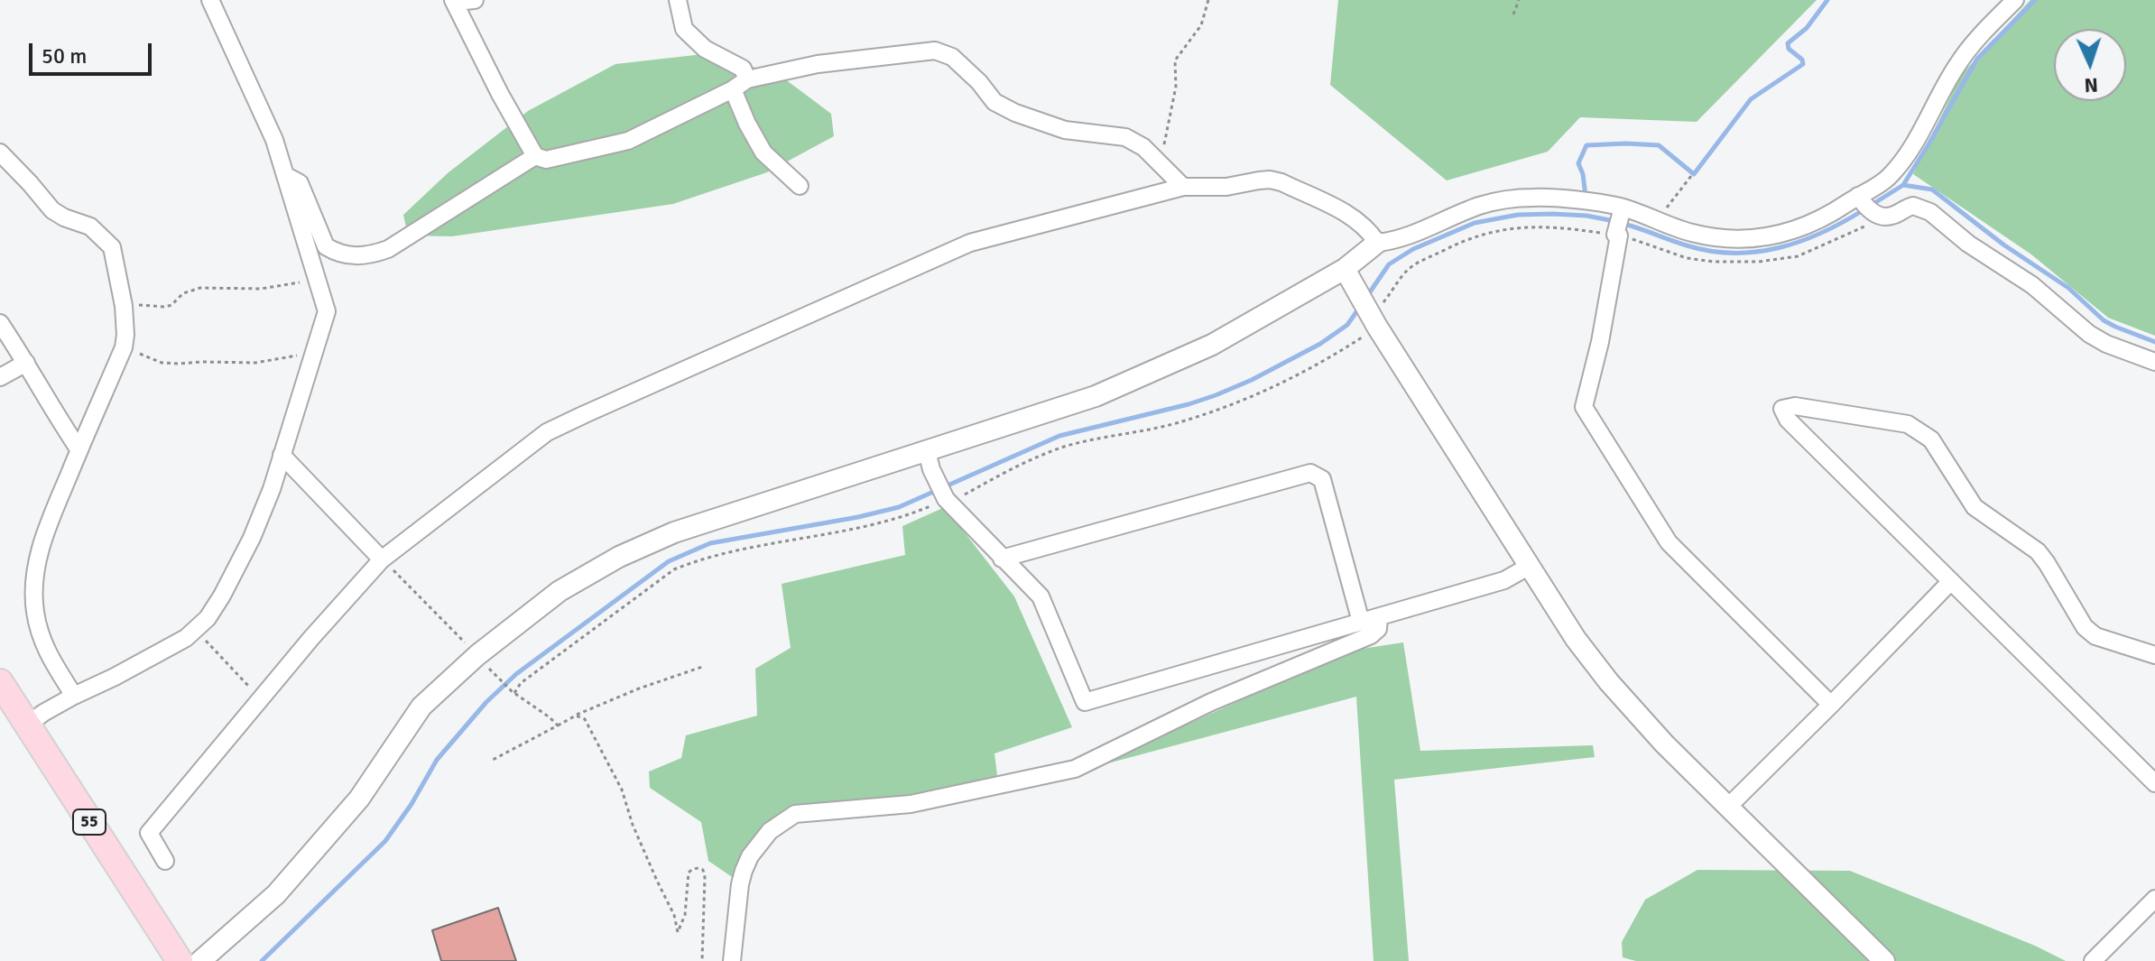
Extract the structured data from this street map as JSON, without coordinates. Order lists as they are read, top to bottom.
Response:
{
  "streets": {
    "main road": ["55"]
  },
  "scale_bar": "50 m",
  "north": "bottom"
}
